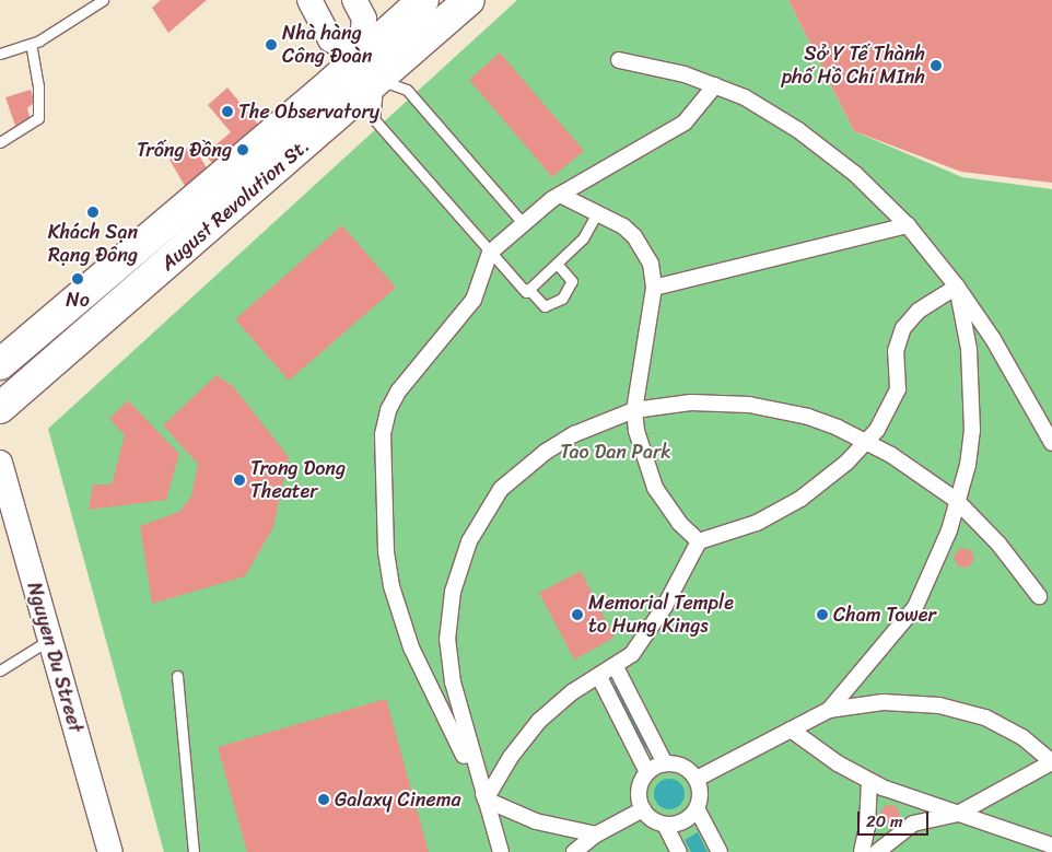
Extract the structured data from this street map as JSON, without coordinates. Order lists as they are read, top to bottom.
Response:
{
  "streets": {
    "main road": ["August Revolution St."],
    "street": ["Nguyen Du Street"]
  },
  "parks": ["Tao Dan Park"],
  "places": [
    "Nhà hàng Công Đoàn",
    "Sở Y Tế Thành phố Hồ Chí MInh",
    "The Observatory",
    "Trống Đồng",
    "Khách Sạn Rạng Đông",
    "No",
    "Trong Dong Theater",
    "Memorial Temple to Hung Kings",
    "Cham Tower",
    "Galaxy Cinema"
  ],
  "scale_bar": "20 m"
}
